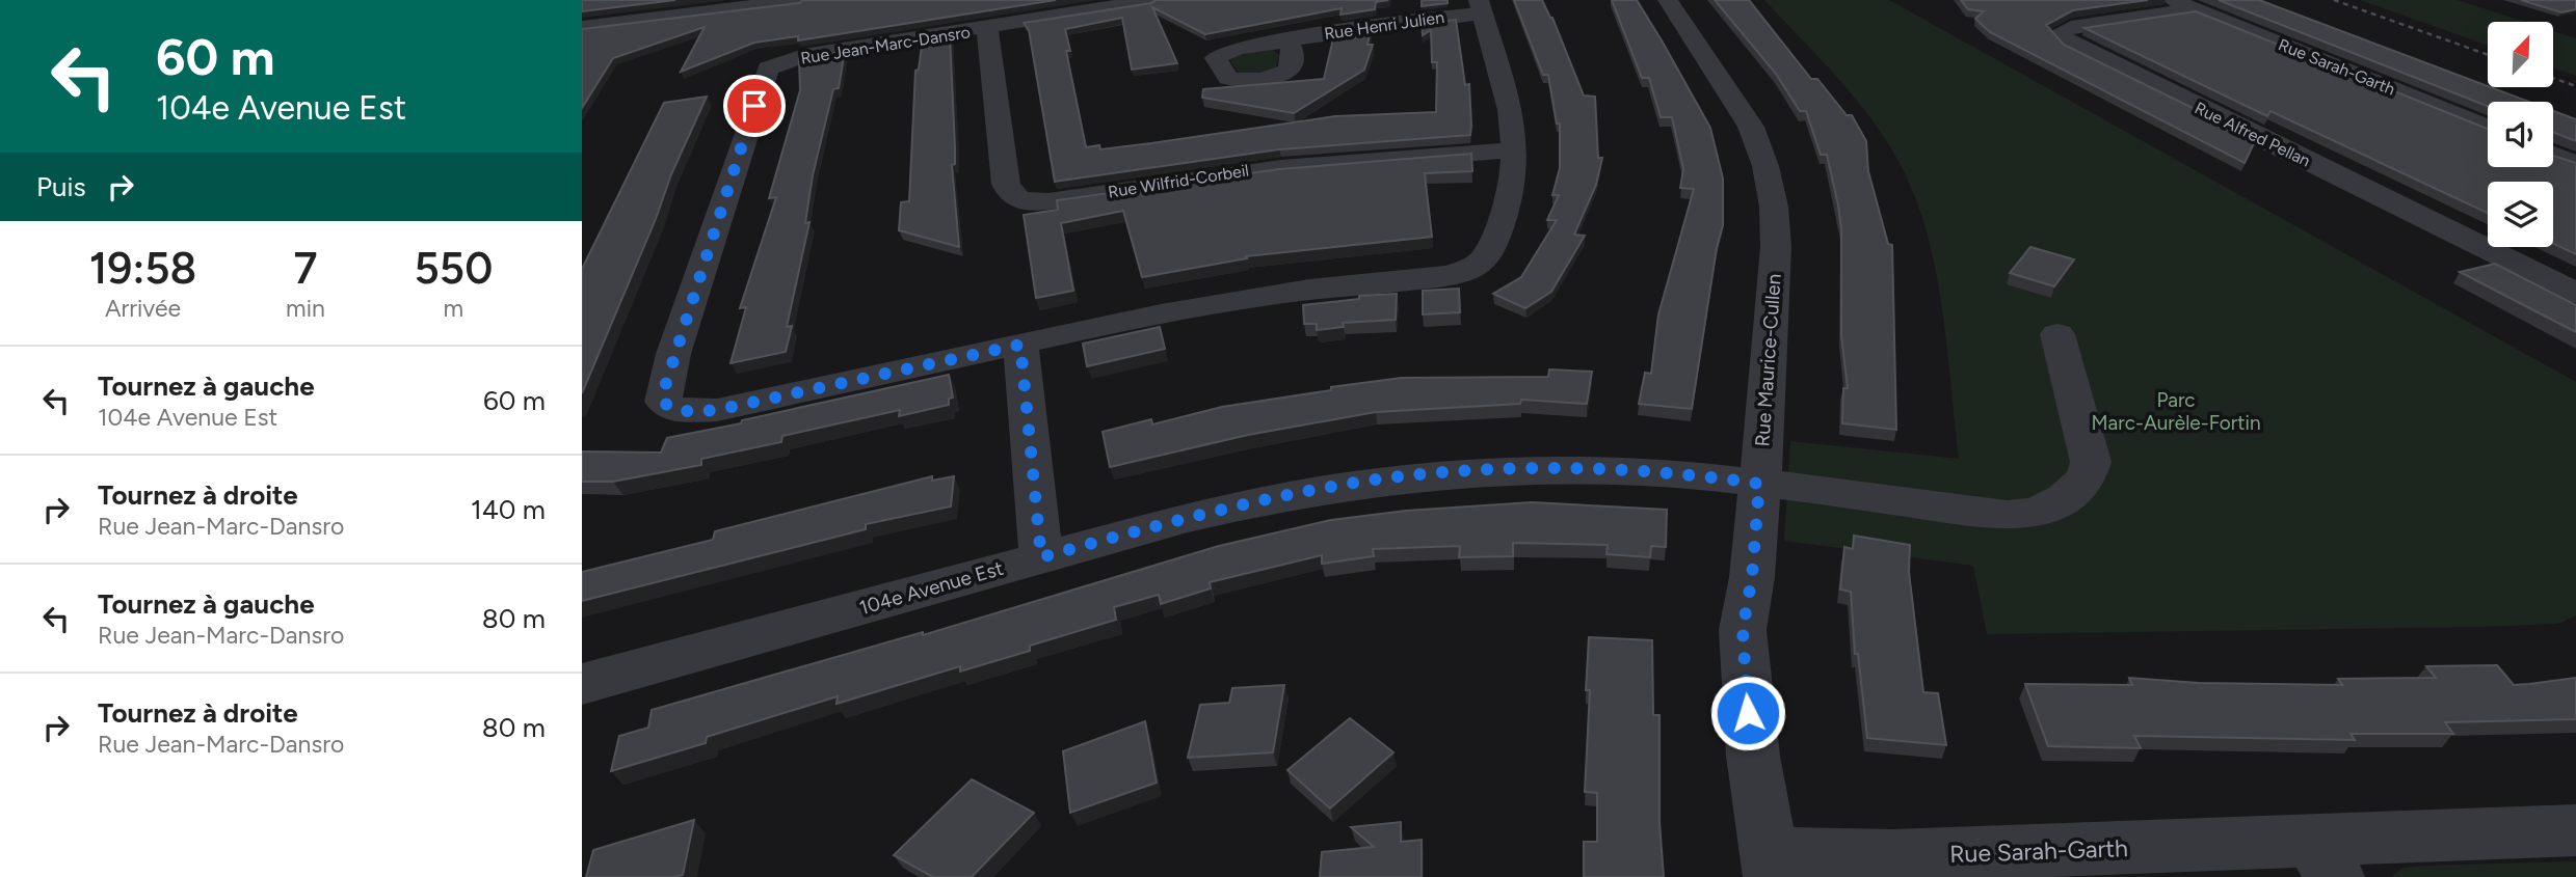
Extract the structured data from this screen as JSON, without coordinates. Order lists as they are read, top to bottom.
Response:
{
  "streets": {
    "street": [
      "Rue Henri Julien",
      "Rue Jean-Marc-Dansro",
      "Rue Sarah-Garth",
      "Rue Alfred Pellan",
      "Rue Wilfrid-Corbeil",
      "Rue Maurice-Cullen",
      "104e Avenue Est"
    ]
  },
  "crossings": [
    ["Rue Henri Julien", "Rue Jean-Marc-Dansro"],
    ["Rue Jean-Marc-Dansro", "Rue Wilfrid-Corbeil"],
    ["Rue Sarah-Garth", "Rue Alfred Pellan"],
    ["Rue Sarah-Garth", "Rue Maurice-Cullen"],
    ["Rue Maurice-Cullen", "104e Avenue Est"]
  ],
  "parks": ["Parc Marc-Aurèle-Fortin"],
  "north": "top right",
  "page": {
    "turn": ["60 m", "104e Avenue Est"],
    "then": "Puis",
    "eta": [
      "19:58",
      "Arrivée",
      "7",
      "min",
      "550",
      "m"
    ],
    "list": [
      {
        "name": "Tournez à gauche",
        "note": "104e Avenue Est",
        "value": "60 m"
      },
      {
        "name": "Tournez à droite",
        "note": "Rue Jean-Marc-Dansro",
        "value": "140 m"
      },
      {
        "name": "Tournez à gauche",
        "note": "Rue Jean-Marc-Dansro",
        "value": "80 m"
      },
      {
        "name": "Tournez à droite",
        "note": "Rue Jean-Marc-Dansro",
        "value": "80 m"
      }
    ]
  }
}
